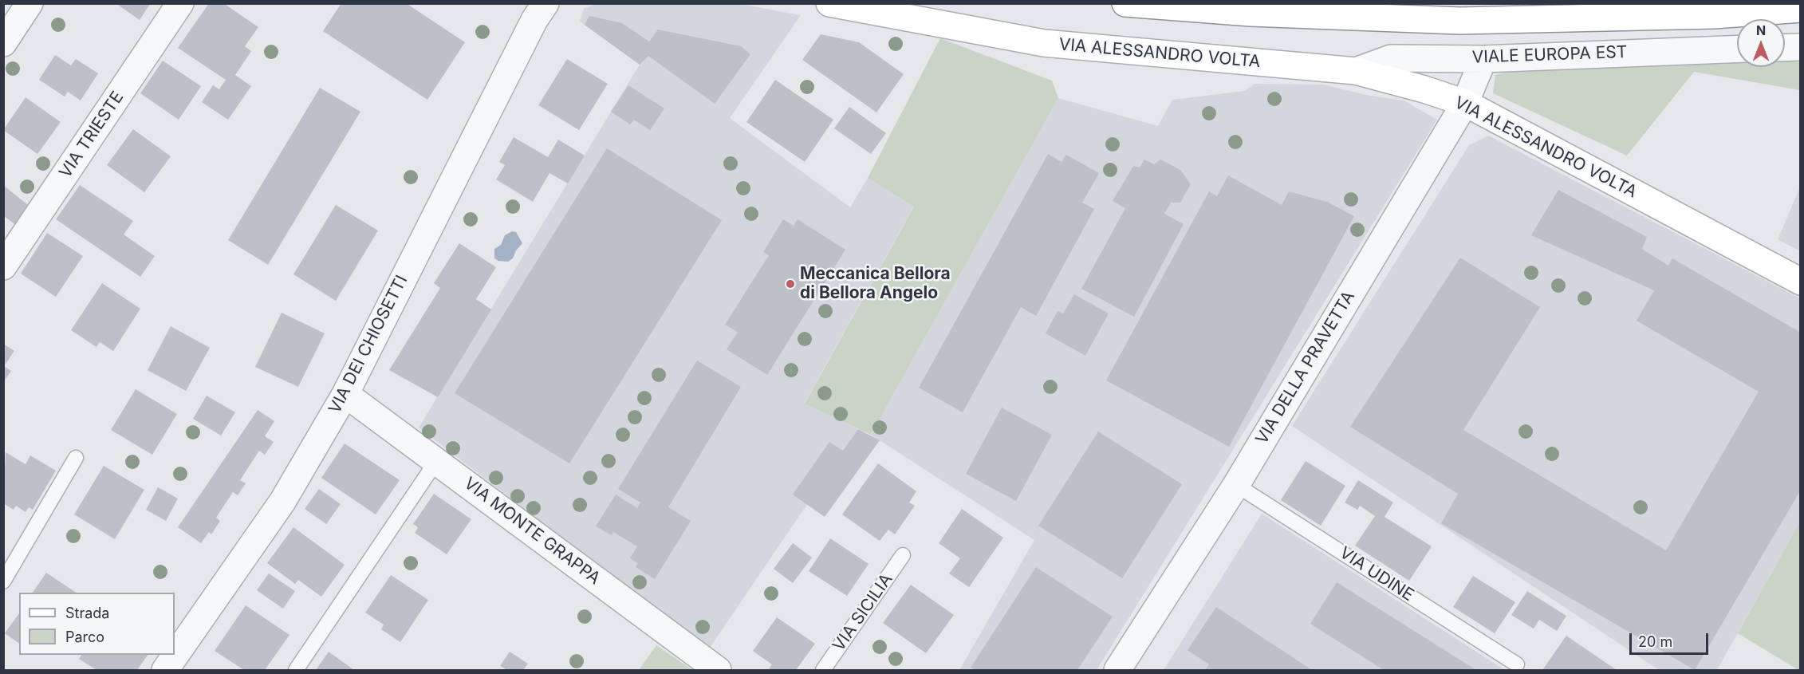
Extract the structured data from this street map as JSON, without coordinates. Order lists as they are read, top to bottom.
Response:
{
  "streets": {
    "main road": ["VIA ALESSANDRO VOLTA"],
    "street": [
      "VIALE EUROPA EST",
      "VIA TRIESTE",
      "VIA DEI CHIOSETTI",
      "VIA DELLA PRAVETTA",
      "VIA MONTE GRAPPA"
    ],
    "lane": ["VIA UDINE", "VIA SICILIA"]
  },
  "crossings": [
    ["VIA ALESSANDRO VOLTA", "VIALE EUROPA EST"],
    ["VIA ALESSANDRO VOLTA", "VIA DELLA PRAVETTA"],
    ["VIALE EUROPA EST", "VIA DELLA PRAVETTA"],
    ["VIA DEI CHIOSETTI", "VIA MONTE GRAPPA"],
    ["VIA DELLA PRAVETTA", "VIA UDINE"]
  ],
  "places": ["Meccanica Bellora di Bellora Angelo"],
  "legend": ["Strada", "Parco"],
  "scale_bar": "20 m",
  "north": "top"
}
